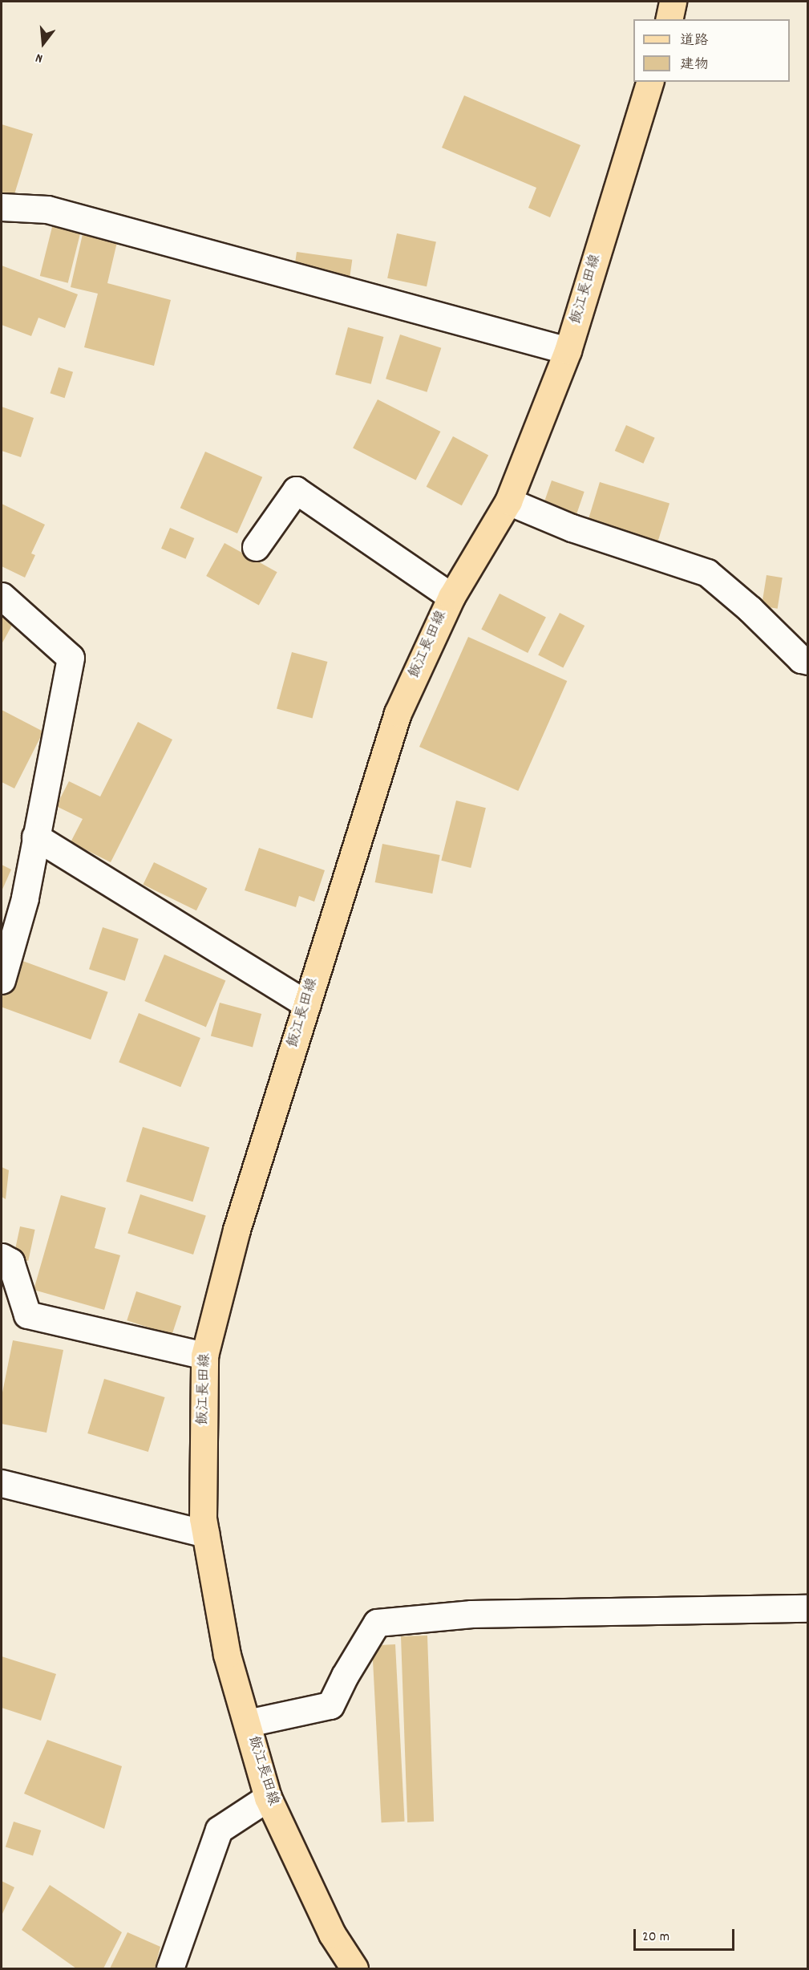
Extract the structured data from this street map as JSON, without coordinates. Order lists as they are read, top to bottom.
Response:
{
  "streets": {
    "main road": ["飯江長田線"]
  },
  "legend": ["道路", "建物"],
  "scale_bar": "20 m",
  "north": "bottom"
}
